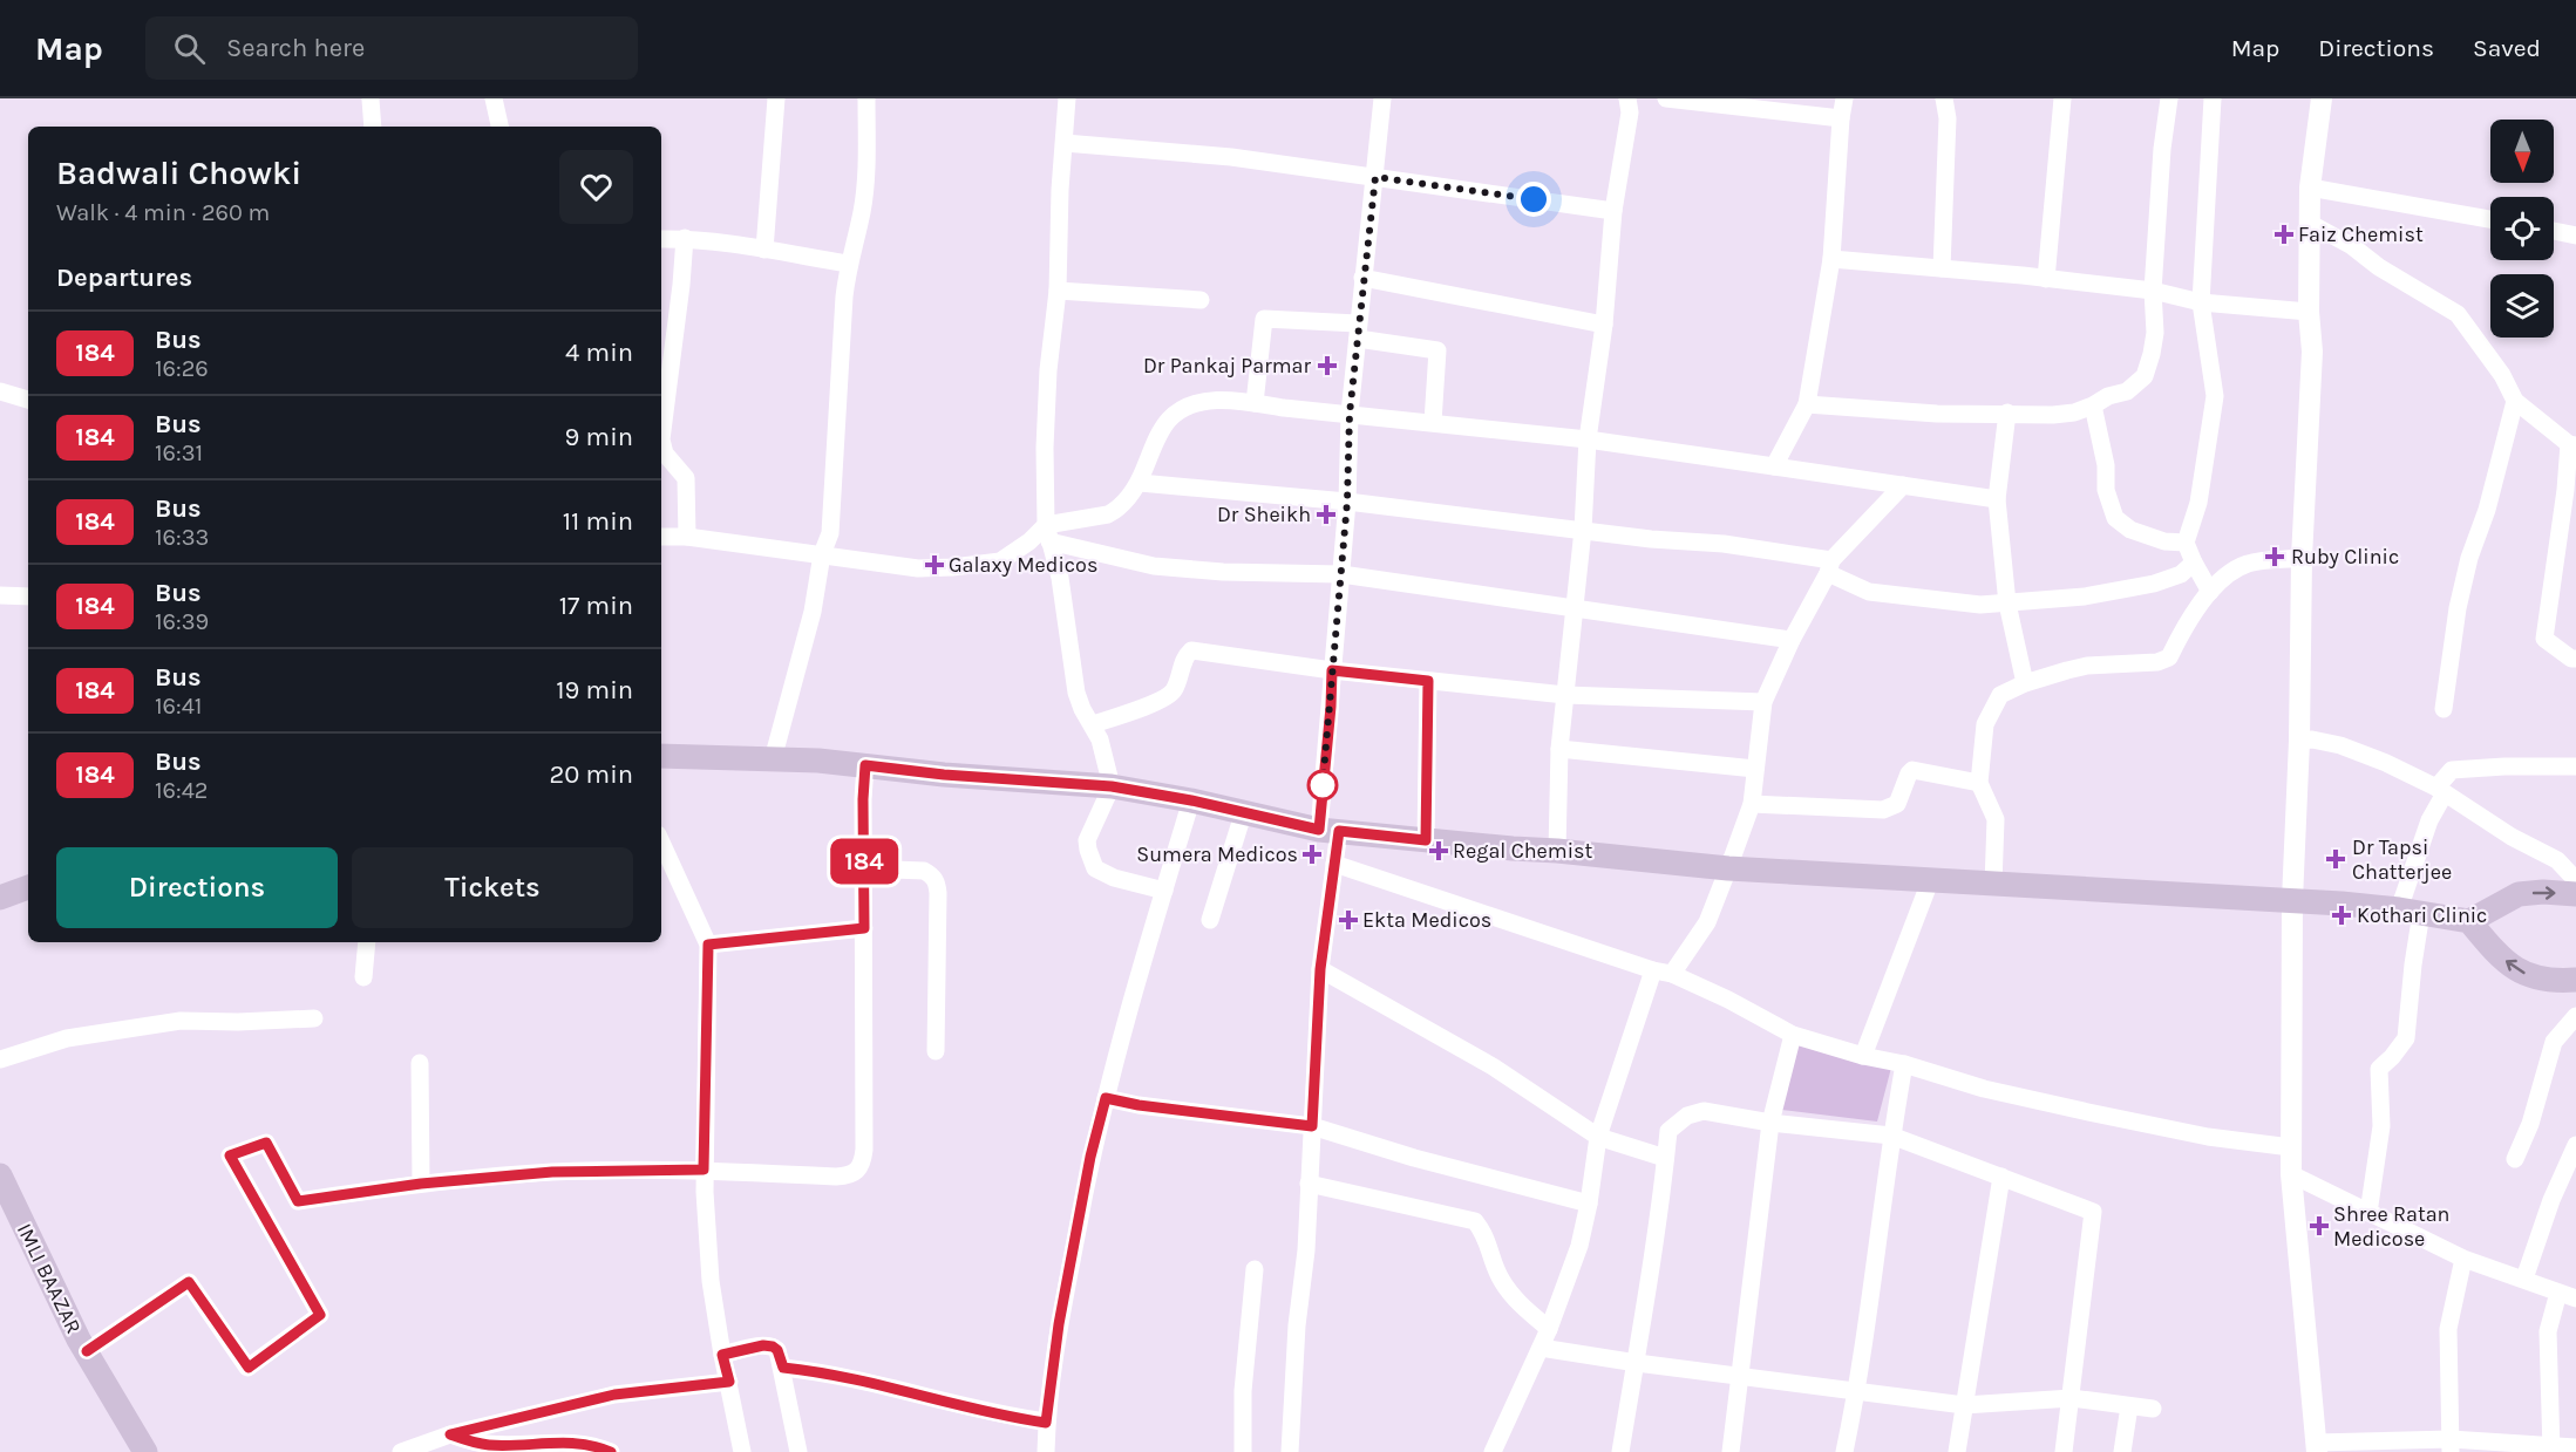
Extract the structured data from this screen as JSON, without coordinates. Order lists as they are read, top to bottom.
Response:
{
  "streets": {
    "main road": ["IMLI BAAZAR"]
  },
  "places": {
    "health": [
      "Faiz Chemist",
      "Dr Pankaj Parmar",
      "Dr Sheikh",
      "Ruby Clinic",
      "Galaxy Medicos",
      "Regal Chemist",
      "Sumera Medicos",
      "Dr Tapsi Chatterjee",
      "Kothari Clinic",
      "Ekta Medicos",
      "Shree Ratan Medicose"
    ]
  },
  "lines": ["bus line 184"],
  "north": "bottom",
  "page": {
    "header": "Map",
    "search": "Search here",
    "nav": ["Map", "Directions", "Saved"],
    "on_map": "184",
    "heading": [
      ["Badwali Chowki", "Walk · 4 min · 260 m"],
      "Departures"
    ],
    "list": [
      {
        "mark": "184",
        "name": "Bus",
        "note": "16:26",
        "value": "4 min"
      },
      {
        "mark": "184",
        "name": "Bus",
        "note": "16:31",
        "value": "9 min"
      },
      {
        "mark": "184",
        "name": "Bus",
        "note": "16:33",
        "value": "11 min"
      },
      {
        "mark": "184",
        "name": "Bus",
        "note": "16:39",
        "value": "17 min"
      },
      {
        "mark": "184",
        "name": "Bus",
        "note": "16:41",
        "value": "19 min"
      },
      {
        "mark": "184",
        "name": "Bus",
        "note": "16:42",
        "value": "20 min"
      }
    ],
    "buttons": ["Directions", "Tickets"]
  }
}
